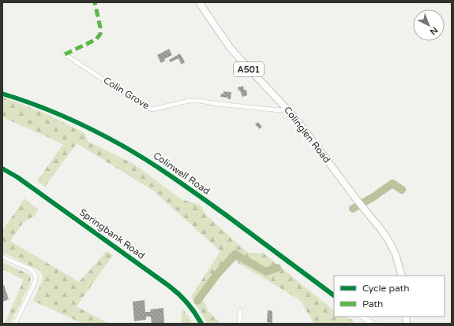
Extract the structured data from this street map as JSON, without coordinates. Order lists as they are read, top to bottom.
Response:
{
  "streets": {
    "main road": ["A501", "Colinglen Road"],
    "street": ["Colin Grove", "Colinwell Road", "Springbank Road"]
  },
  "crossings": [
    ["Colin Grove", "Colinglen Road"]
  ],
  "legend": ["Cycle path", "Path"],
  "north": "bottom right"
}
